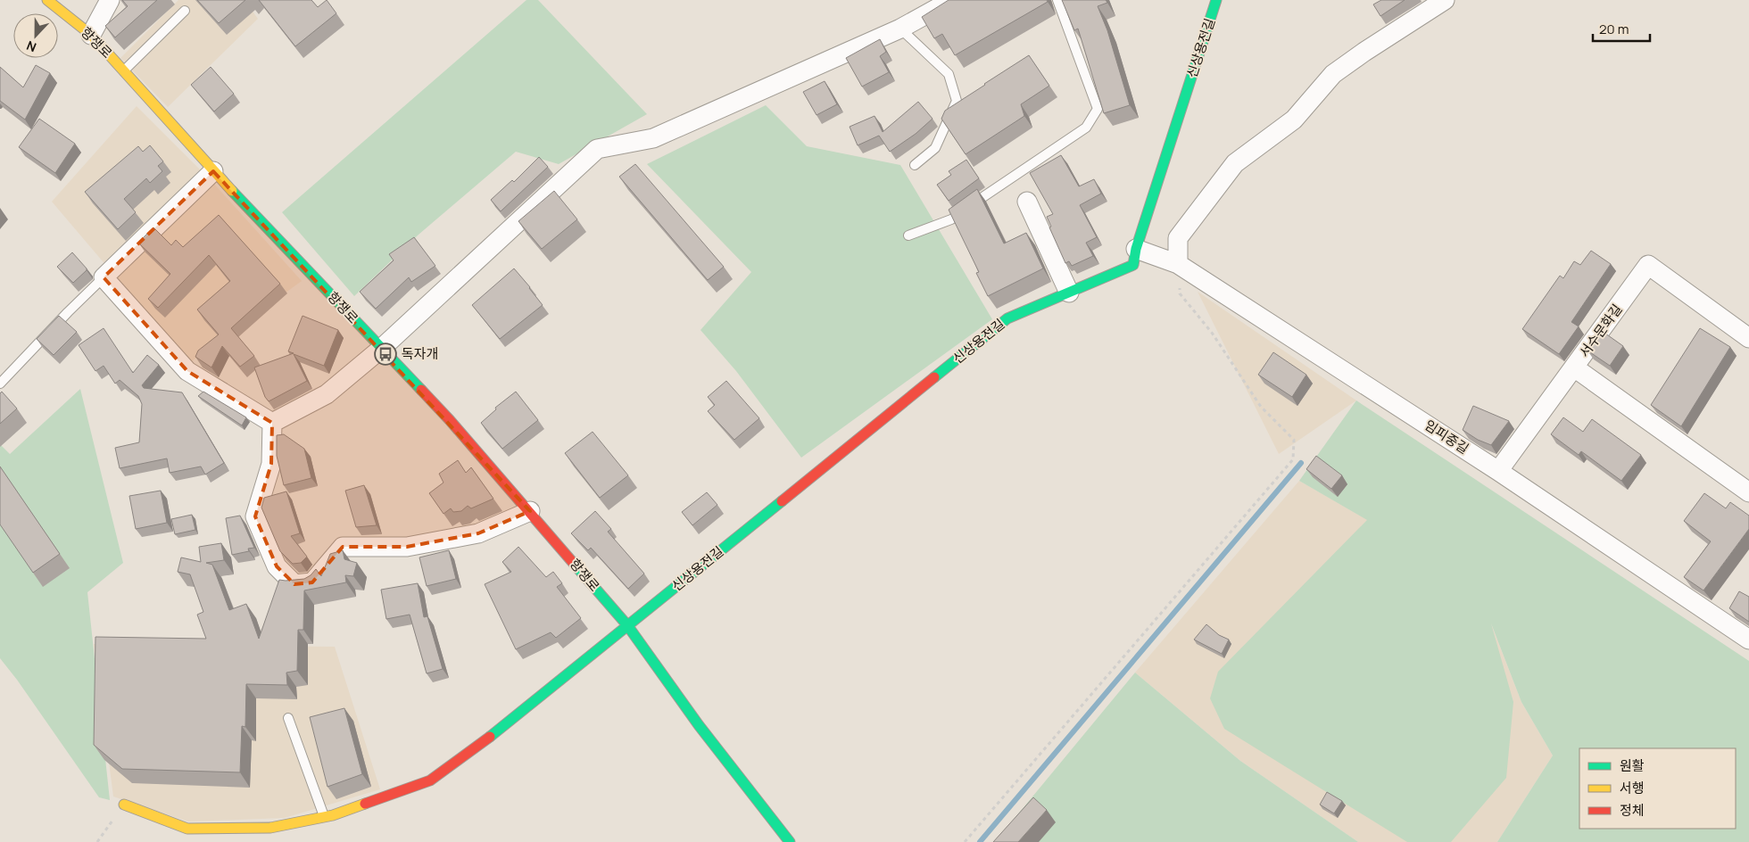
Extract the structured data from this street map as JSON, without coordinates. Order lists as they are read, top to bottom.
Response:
{
  "streets": {
    "street": [
      "항쟁로",
      "신상용전길",
      "서수문화길",
      "임피중길"
    ]
  },
  "crossings": [
    ["항쟁로", "신상용전길"],
    ["신상용전길", "임피중길"]
  ],
  "places": {
    "bus stop": ["독자개"]
  },
  "legend": ["원활", "서행", "정체"],
  "scale_bar": "20 m",
  "north": "bottom"
}
